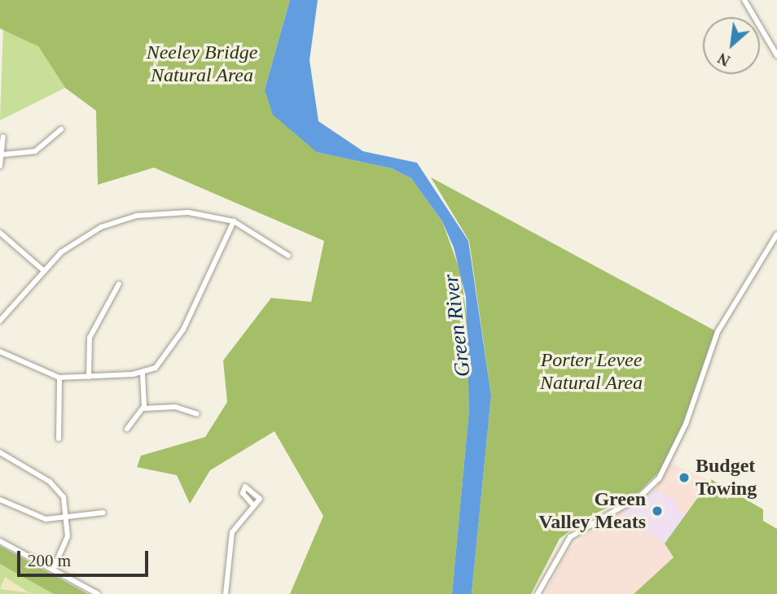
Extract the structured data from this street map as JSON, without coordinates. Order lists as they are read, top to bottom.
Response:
{
  "water": ["Green River"],
  "parks": ["Neeley Bridge Natural Area", "Porter Levee Natural Area"],
  "places": ["Budget Towing", "Green Valley Meats"],
  "scale_bar": "200 m",
  "north": "bottom left"
}
